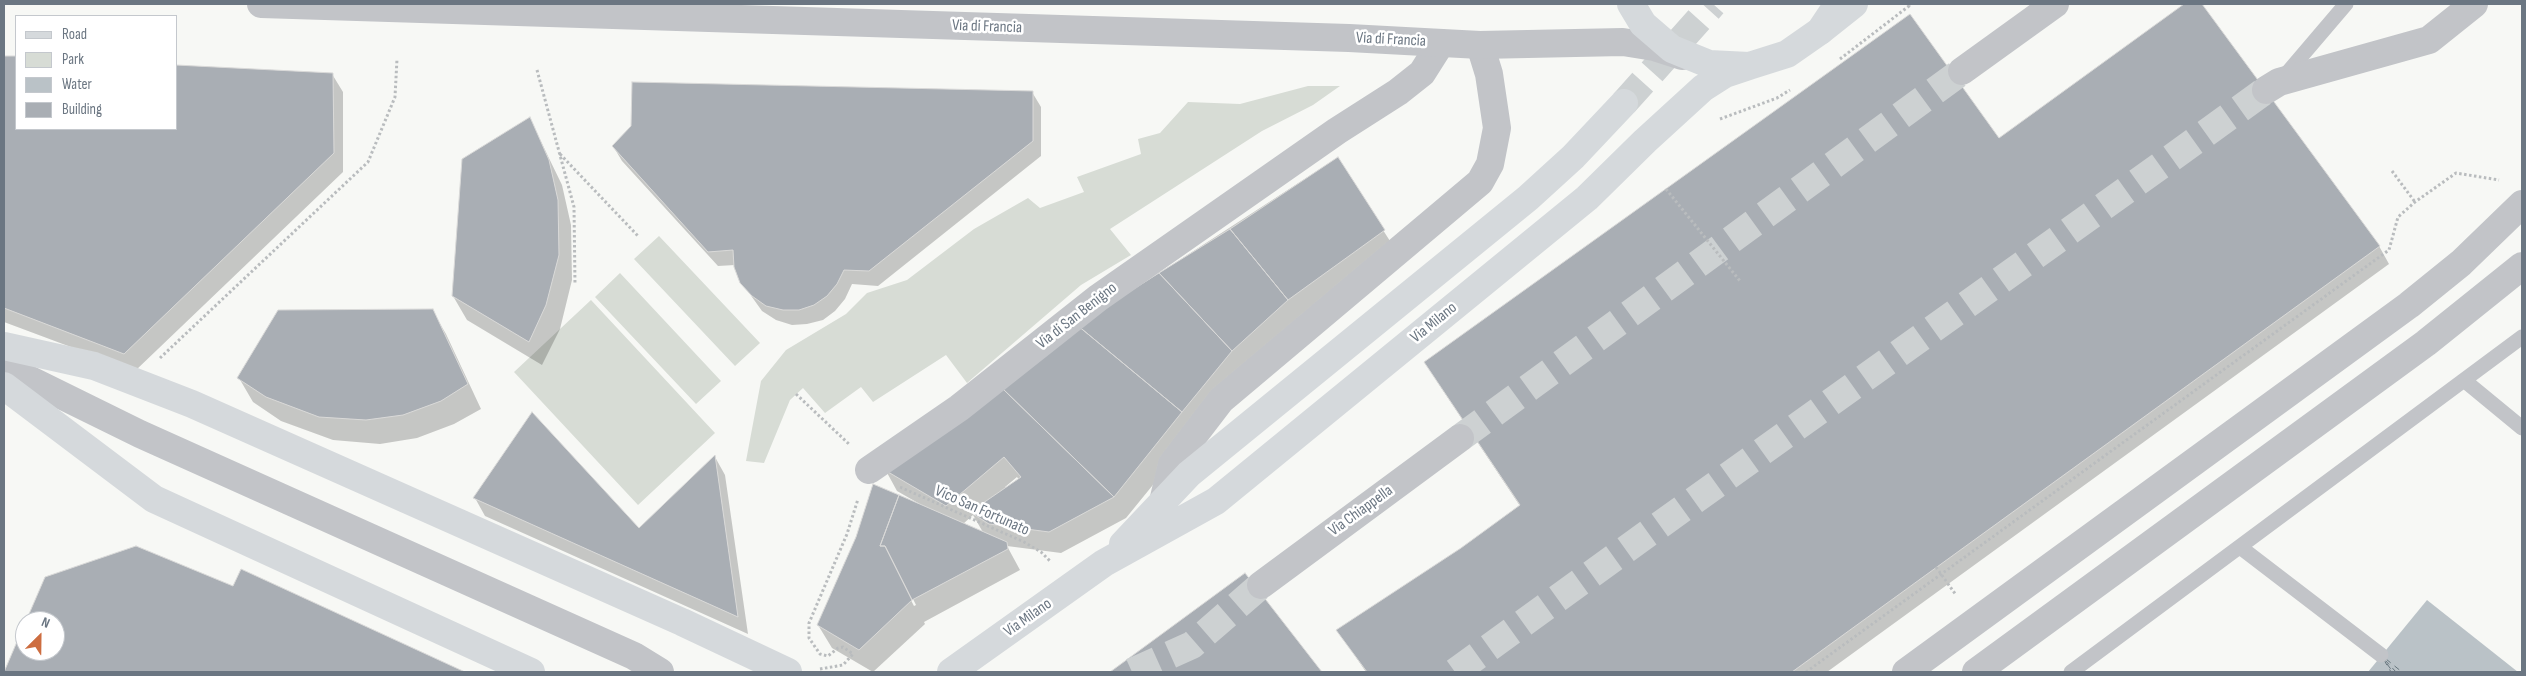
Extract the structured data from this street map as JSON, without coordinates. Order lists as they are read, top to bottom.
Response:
{
  "streets": {
    "main road": ["Via Milano"],
    "street": ["Via di Francia", "Via di San Benigno", "Via Chiappella"],
    "path": ["Vico San Fortunato"]
  },
  "crossings": [
    ["Via di Francia", "Via di San Benigno"],
    ["Via di San Benigno", "Vico San Fortunato"],
    ["Via Milano", "Vico San Fortunato"]
  ],
  "legend": [
    "Road",
    "Park",
    "Water",
    "Building"
  ],
  "north": "top right"
}
